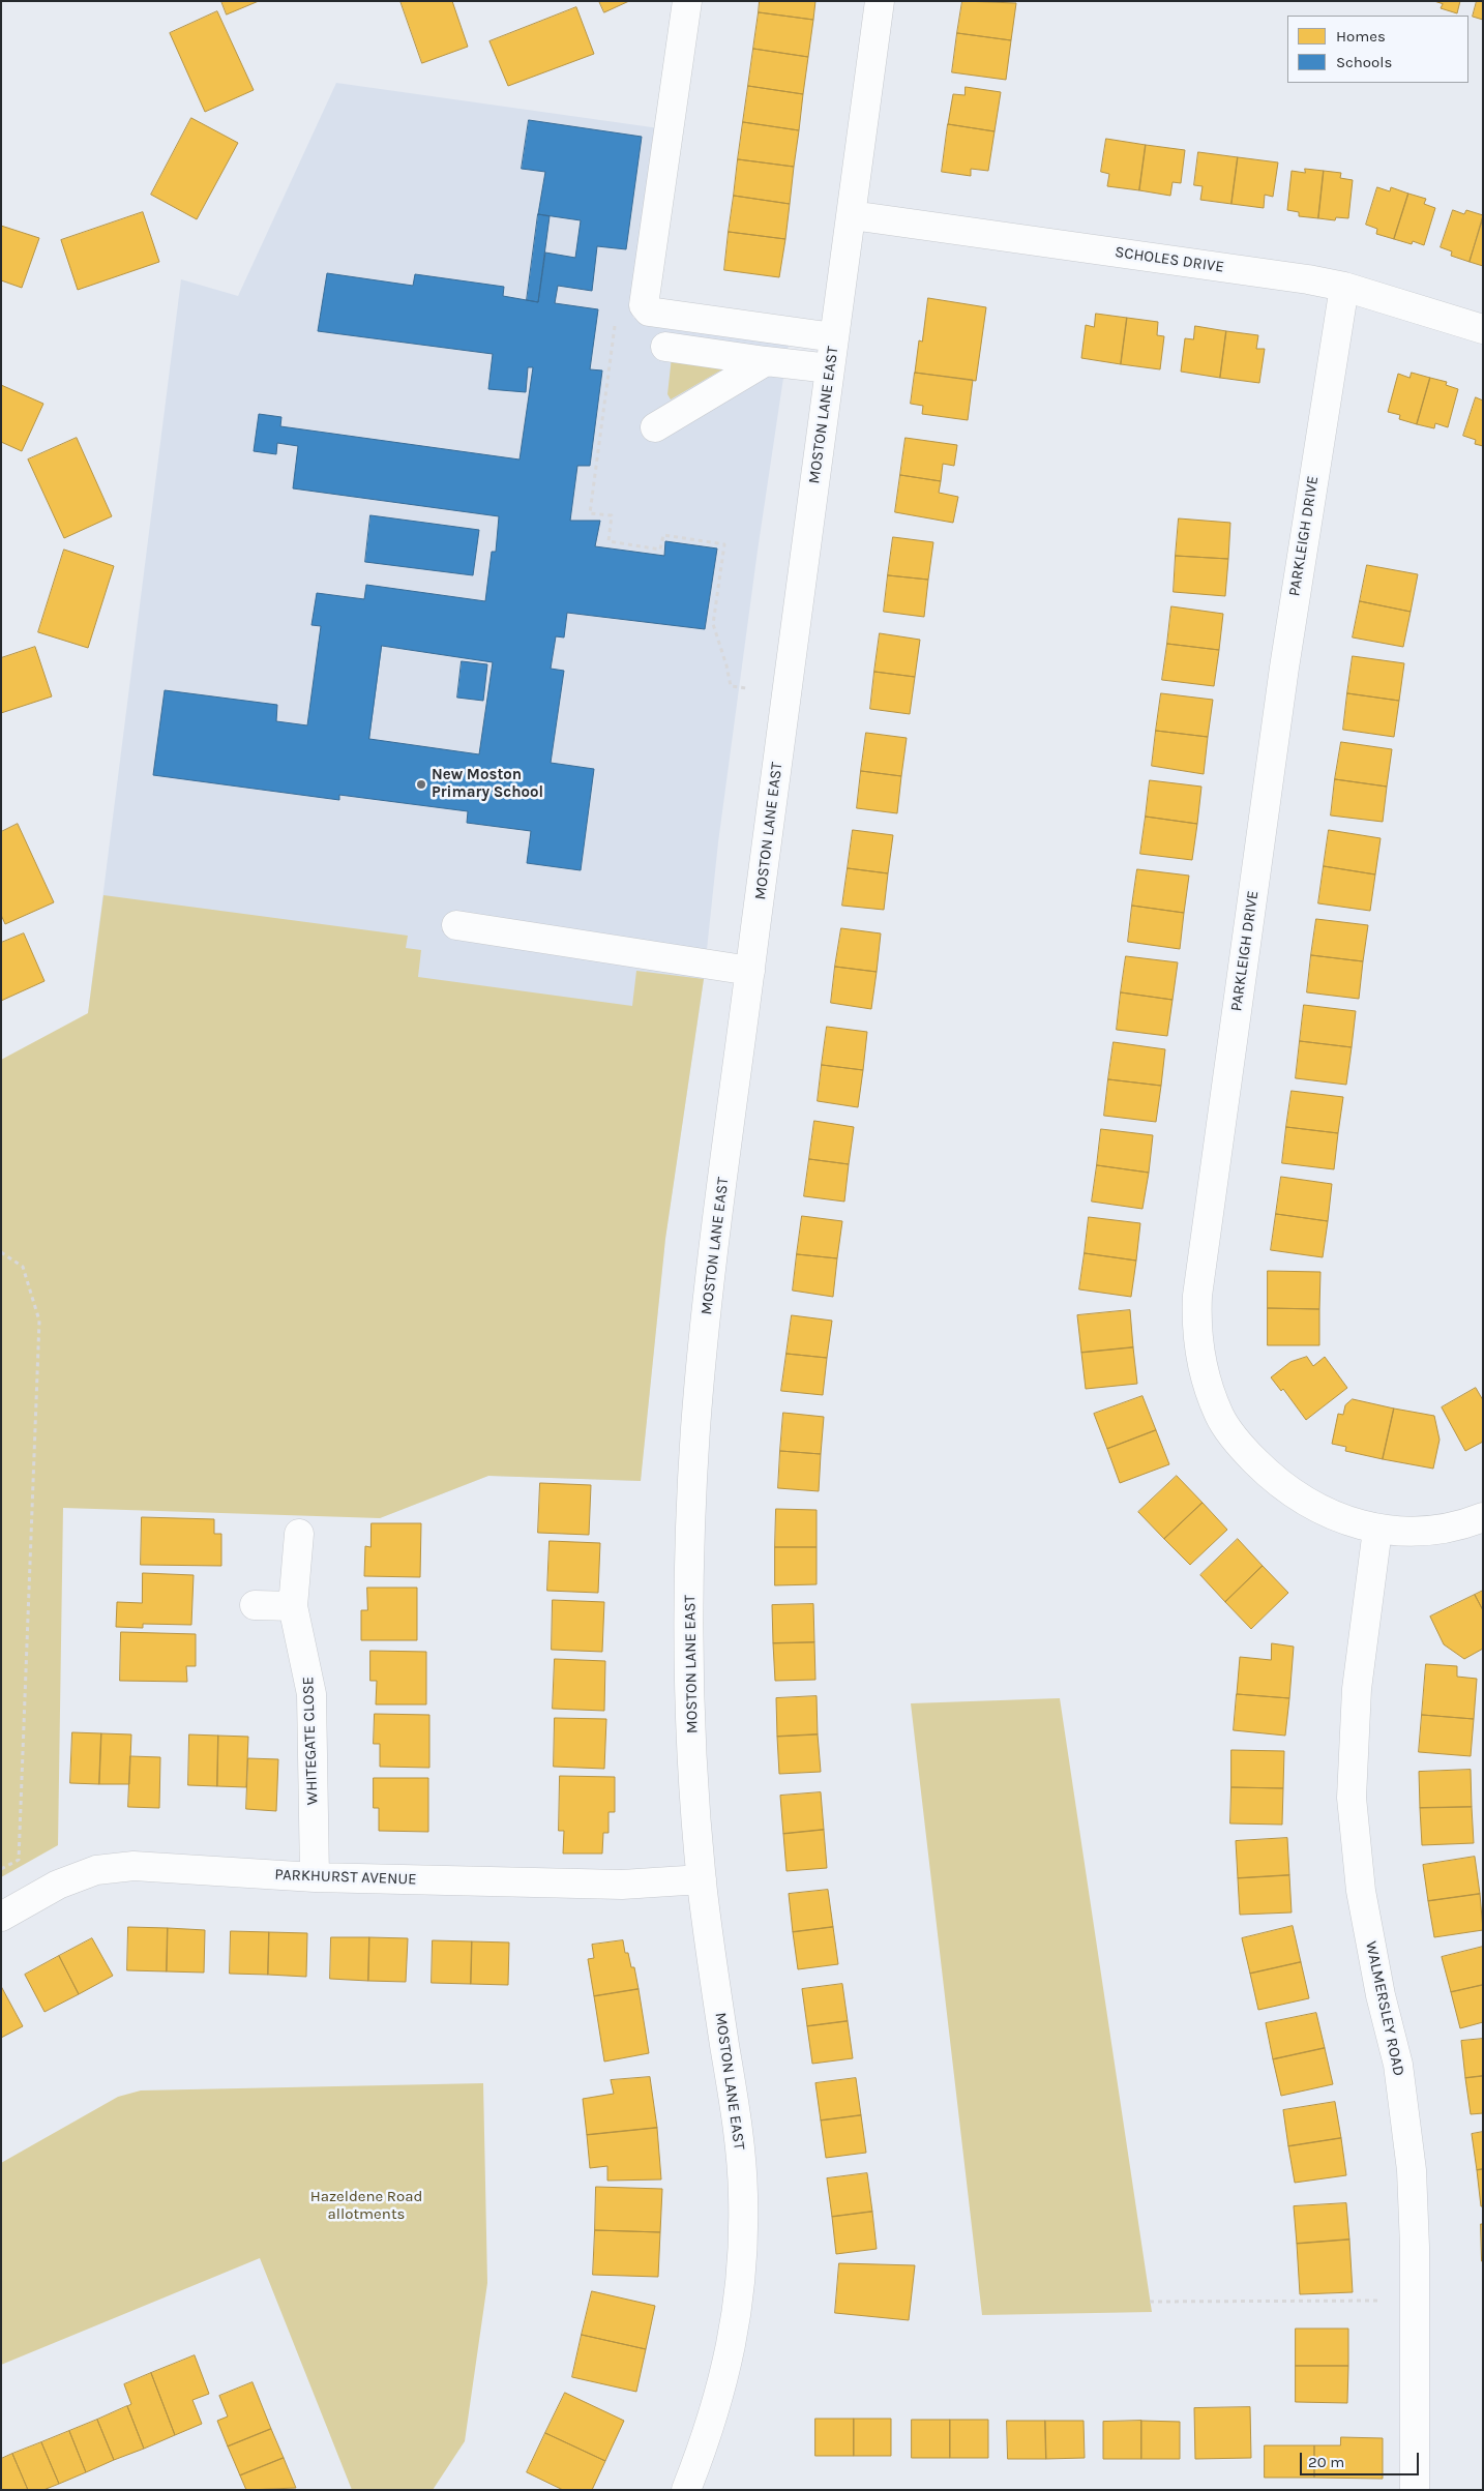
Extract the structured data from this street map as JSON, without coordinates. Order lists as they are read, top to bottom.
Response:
{
  "streets": {
    "street": [
      "SCHOLES DRIVE",
      "MOSTON LANE EAST",
      "PARKLEIGH DRIVE",
      "WHITEGATE CLOSE",
      "PARKHURST AVENUE",
      "WALMERSLEY ROAD"
    ]
  },
  "crossings": [
    ["SCHOLES DRIVE", "MOSTON LANE EAST"],
    ["SCHOLES DRIVE", "PARKLEIGH DRIVE"],
    ["MOSTON LANE EAST", "PARKHURST AVENUE"],
    ["PARKLEIGH DRIVE", "WALMERSLEY ROAD"],
    ["WHITEGATE CLOSE", "PARKHURST AVENUE"]
  ],
  "parks": ["Hazeldene Road allotments"],
  "places": ["New Moston Primary School"],
  "legend": ["Homes", "Schools"],
  "scale_bar": "20 m"
}
